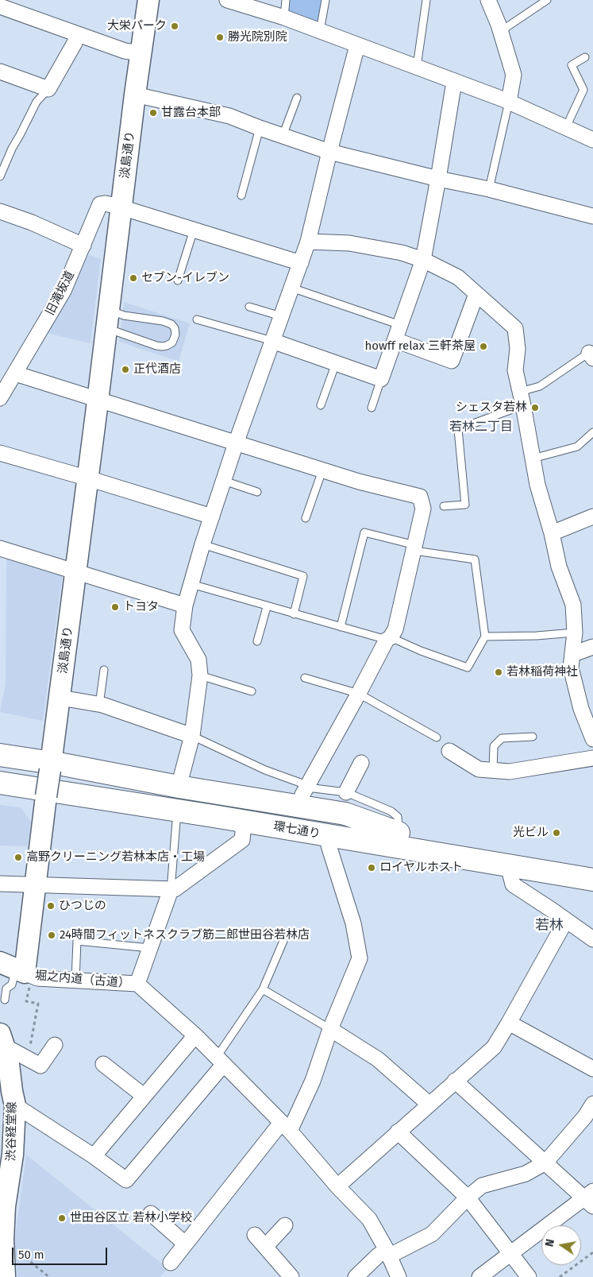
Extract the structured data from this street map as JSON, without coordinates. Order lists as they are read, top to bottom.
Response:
{
  "streets": {
    "main road": ["淡島通り", "環七通り", "渋谷経堂線"],
    "street": ["旧滝坂道", "堀之内道（古道）"]
  },
  "crossings": [
    ["淡島通り", "旧滝坂道"],
    ["淡島通り", "堀之内道（古道）"]
  ],
  "districts": ["若林二丁目", "若林"],
  "places": [
    "大栄パーク",
    "勝光院別院",
    "甘露台本部",
    "セブン-イレブン",
    "howff relax 三軒茶屋",
    "正代酒店",
    "シェスタ若林",
    "トヨタ",
    "若林稲荷神社",
    "光ビル",
    "高野クリーニング若林本店・工場",
    "ロイヤルホスト",
    "ひつじの",
    "24時間フィットネスクラブ筋二郎世田谷若林店",
    "世田谷区立 若林小学校"
  ],
  "scale_bar": "50 m",
  "north": "left"
}
